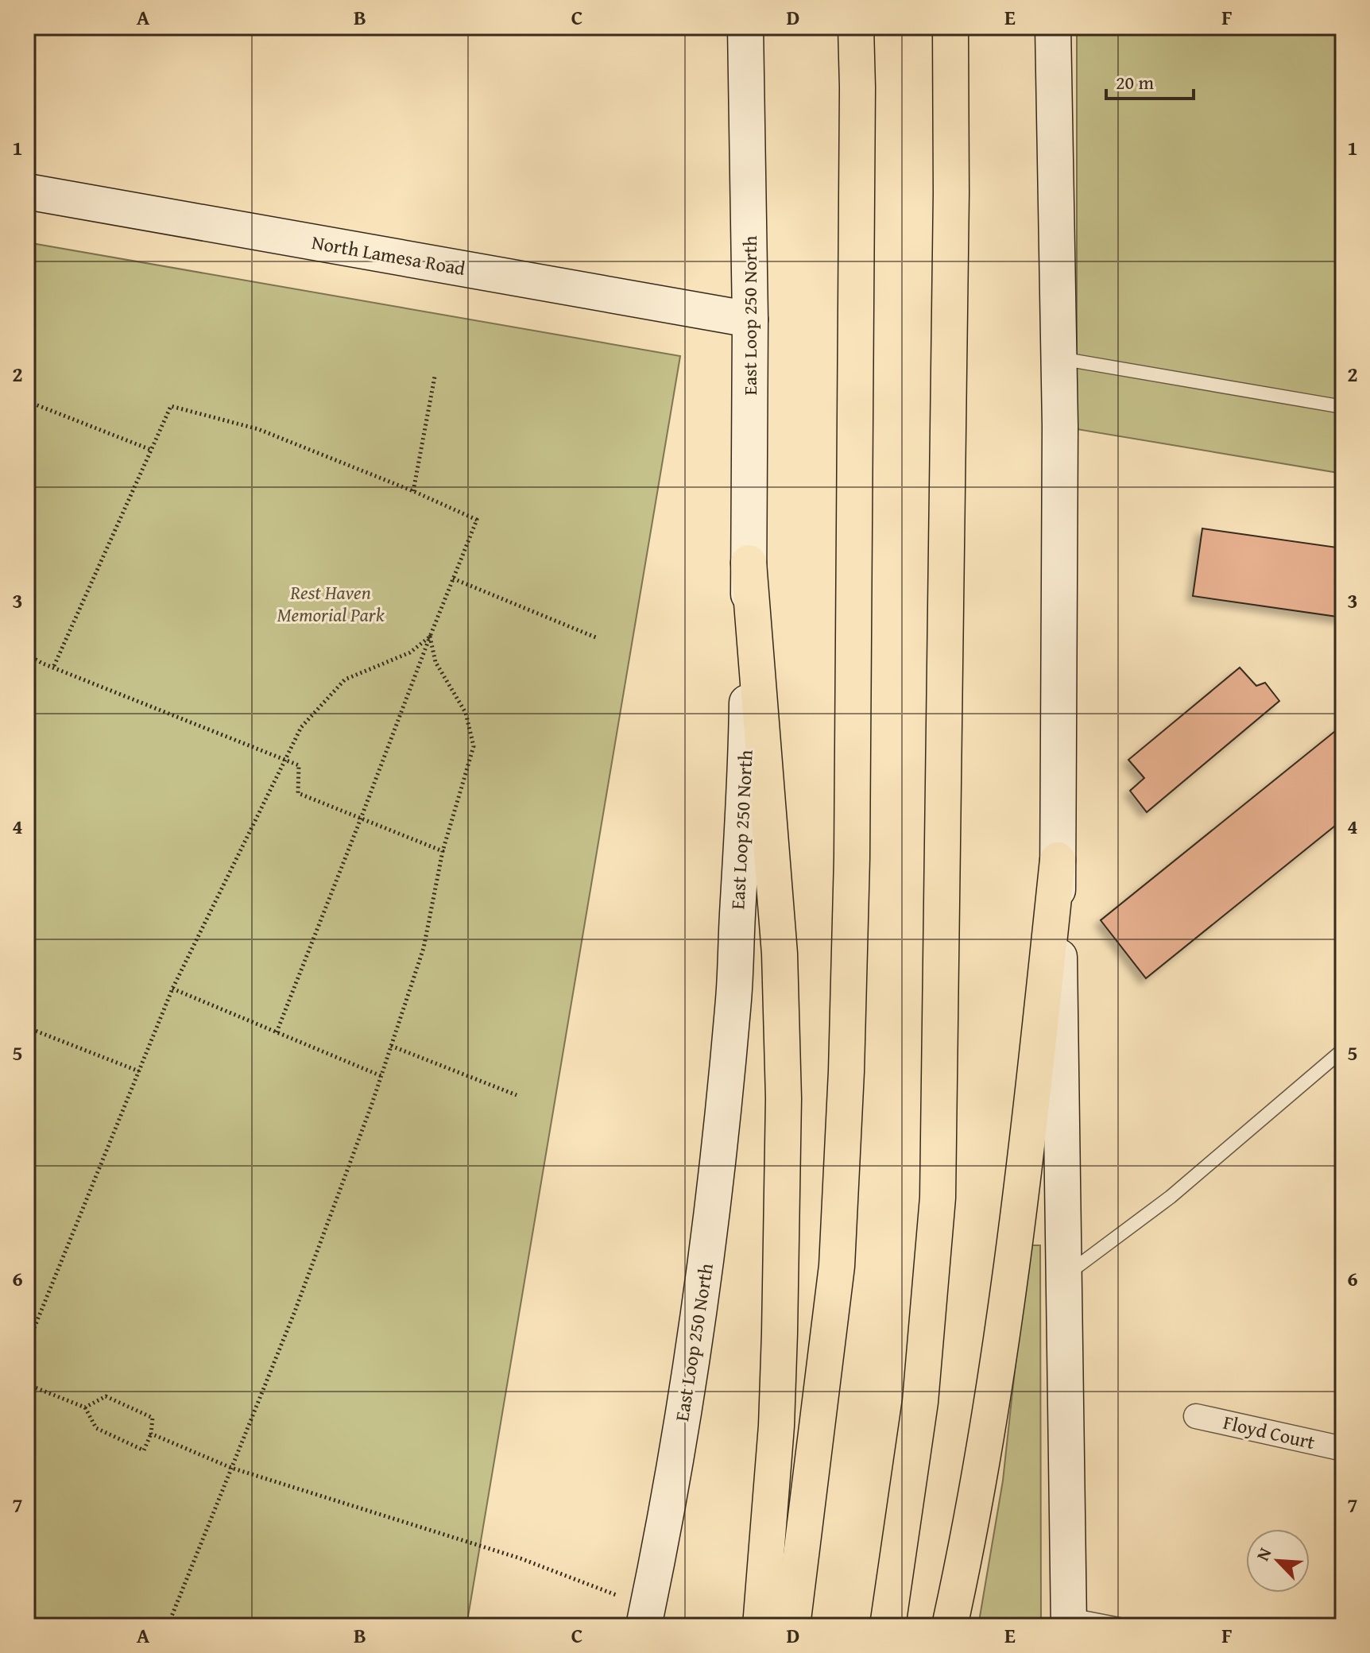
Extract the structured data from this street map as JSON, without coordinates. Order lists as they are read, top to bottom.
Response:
{
  "streets": {
    "main road": ["North Lamesa Road", "East Loop 250 North"],
    "street": ["Floyd Court"]
  },
  "crossings": [
    ["North Lamesa Road", "East Loop 250 North"]
  ],
  "parks": ["Rest Haven Memorial Park"],
  "scale_bar": "20 m",
  "north": "top left",
  "grid": {
    "columns": [
      "A",
      "B",
      "C",
      "D",
      "E",
      "F"
    ],
    "rows": [
      "1",
      "2",
      "3",
      "4",
      "5",
      "6",
      "7"
    ]
  }
}
